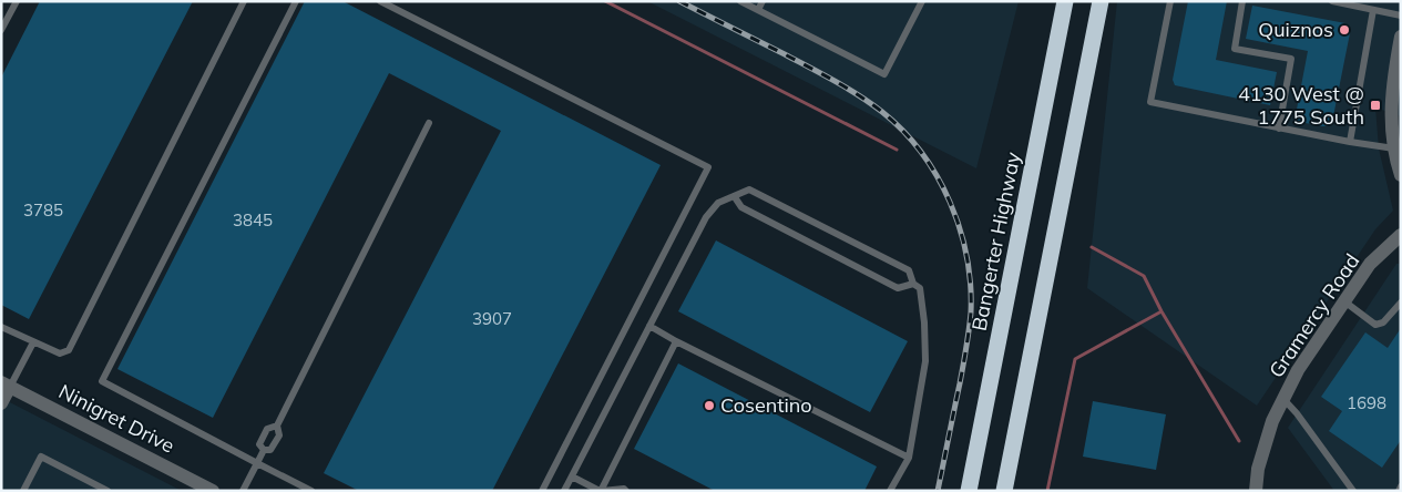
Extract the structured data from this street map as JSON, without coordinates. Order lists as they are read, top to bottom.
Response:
{
  "streets": {
    "highway": ["Bangerter Highway"],
    "street": ["Gramercy Road", "Ninigret Drive"]
  },
  "places": {
    "other": ["Quiznos", "Cosentino"],
    "transit": ["4130 West @ 1775 South"]
  },
  "house_numbers": [
    "3785",
    "3845",
    "3907",
    "1698"
  ]
}
